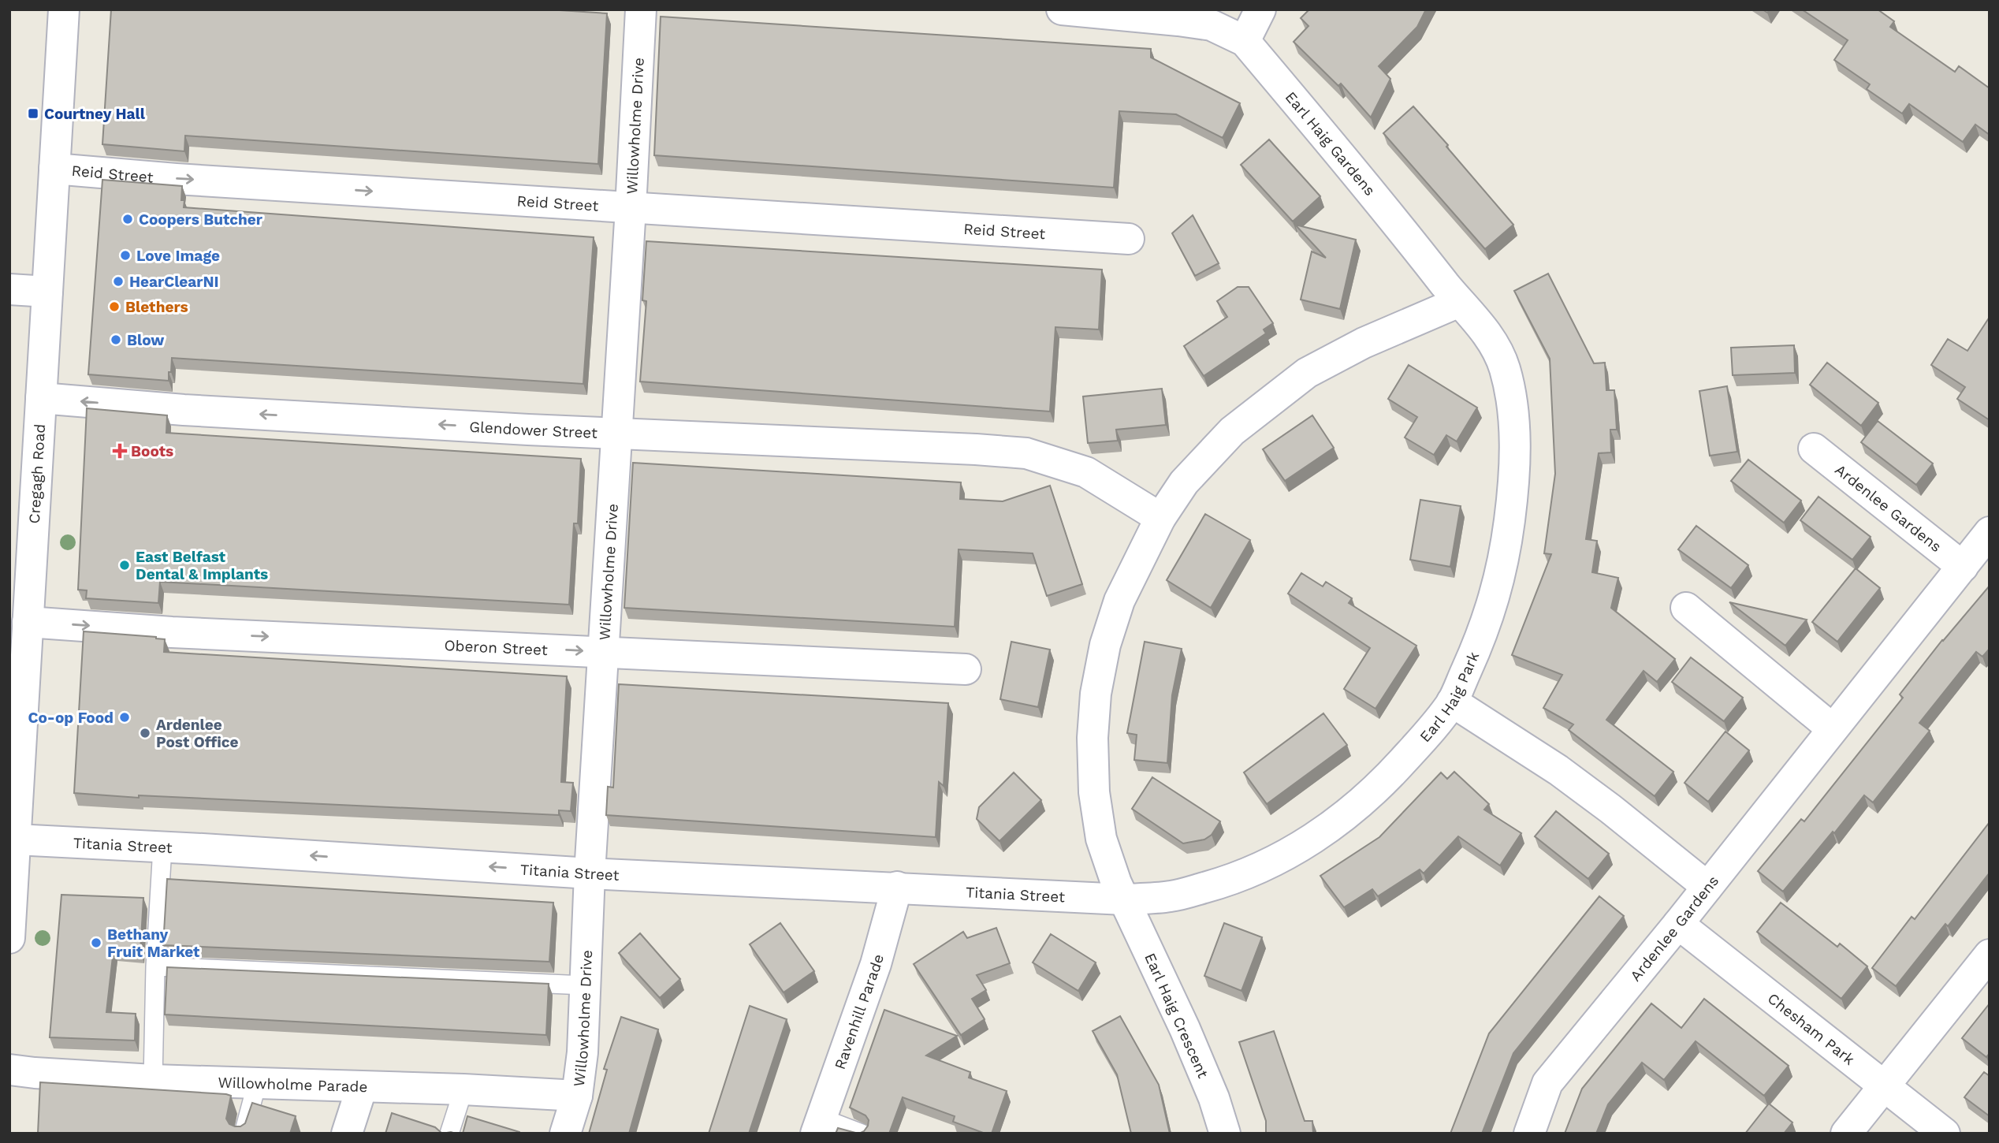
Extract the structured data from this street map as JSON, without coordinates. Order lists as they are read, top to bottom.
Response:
{
  "streets": {
    "street": [
      "Willowholme Drive",
      "Earl Haig Gardens",
      "Reid Street",
      "Glendower Street",
      "Cregagh Road",
      "Ardenlee Gardens",
      "Oberon Street",
      "Earl Haig Park",
      "Titania Street",
      "Ravenhill Parade",
      "Earl Haig Crescent",
      "Chesham Park",
      "Willowholme Parade"
    ]
  },
  "crossings": [
    ["Willowholme Drive", "Reid Street"],
    ["Willowholme Drive", "Glendower Street"],
    ["Willowholme Drive", "Oberon Street"],
    ["Willowholme Drive", "Titania Street"],
    ["Willowholme Drive", "Willowholme Parade"],
    ["Earl Haig Gardens", "Earl Haig Park"],
    ["Reid Street", "Cregagh Road"],
    ["Glendower Street", "Cregagh Road"],
    ["Cregagh Road", "Oberon Street"],
    ["Cregagh Road", "Titania Street"],
    ["Ardenlee Gardens", "Chesham Park"],
    ["Earl Haig Park", "Titania Street"],
    ["Earl Haig Park", "Earl Haig Crescent"],
    ["Titania Street", "Ravenhill Parade"],
    ["Titania Street", "Earl Haig Crescent"]
  ],
  "one_way": [
    "Reid Street",
    "Glendower Street",
    "Oberon Street",
    "Titania Street"
  ],
  "places": {
    "transit": ["Courtney Hall"],
    "other": [
      "Coopers Butcher",
      "Love Image",
      "HearClearNI",
      "Blethers",
      "Blow",
      "East Belfast Dental & Implants",
      "Co-op Food",
      "Ardenlee Post Office",
      "Bethany Fruit Market"
    ],
    "health": ["Boots"]
  }
}
